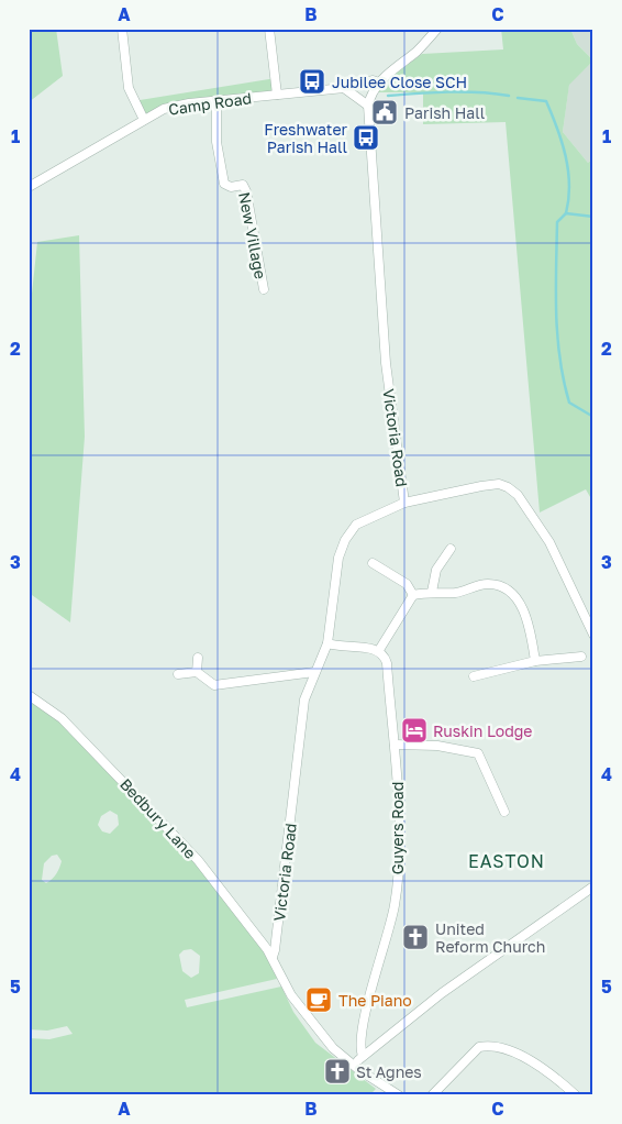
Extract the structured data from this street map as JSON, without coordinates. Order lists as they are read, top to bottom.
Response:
{
  "streets": {
    "street": [
      "Camp Road",
      "New Village",
      "Victoria Road",
      "Bedbury Lane",
      "Guyers Road"
    ]
  },
  "crossings": [
    ["Camp Road", "New Village"],
    ["Camp Road", "Victoria Road"],
    ["Victoria Road", "Bedbury Lane"]
  ],
  "districts": ["EASTON"],
  "places": {
    "bus stop": ["Jubilee Close SCH", "Freshwater Parish Hall"],
    "public building": ["Parish Hall"],
    "hotel": ["Ruskin Lodge"],
    "church": ["United Reform Church", "St Agnes"],
    "cafe": ["The Piano"]
  },
  "grid": {
    "columns": ["A", "B", "C"],
    "rows": [
      "1",
      "2",
      "3",
      "4",
      "5"
    ]
  }
}
